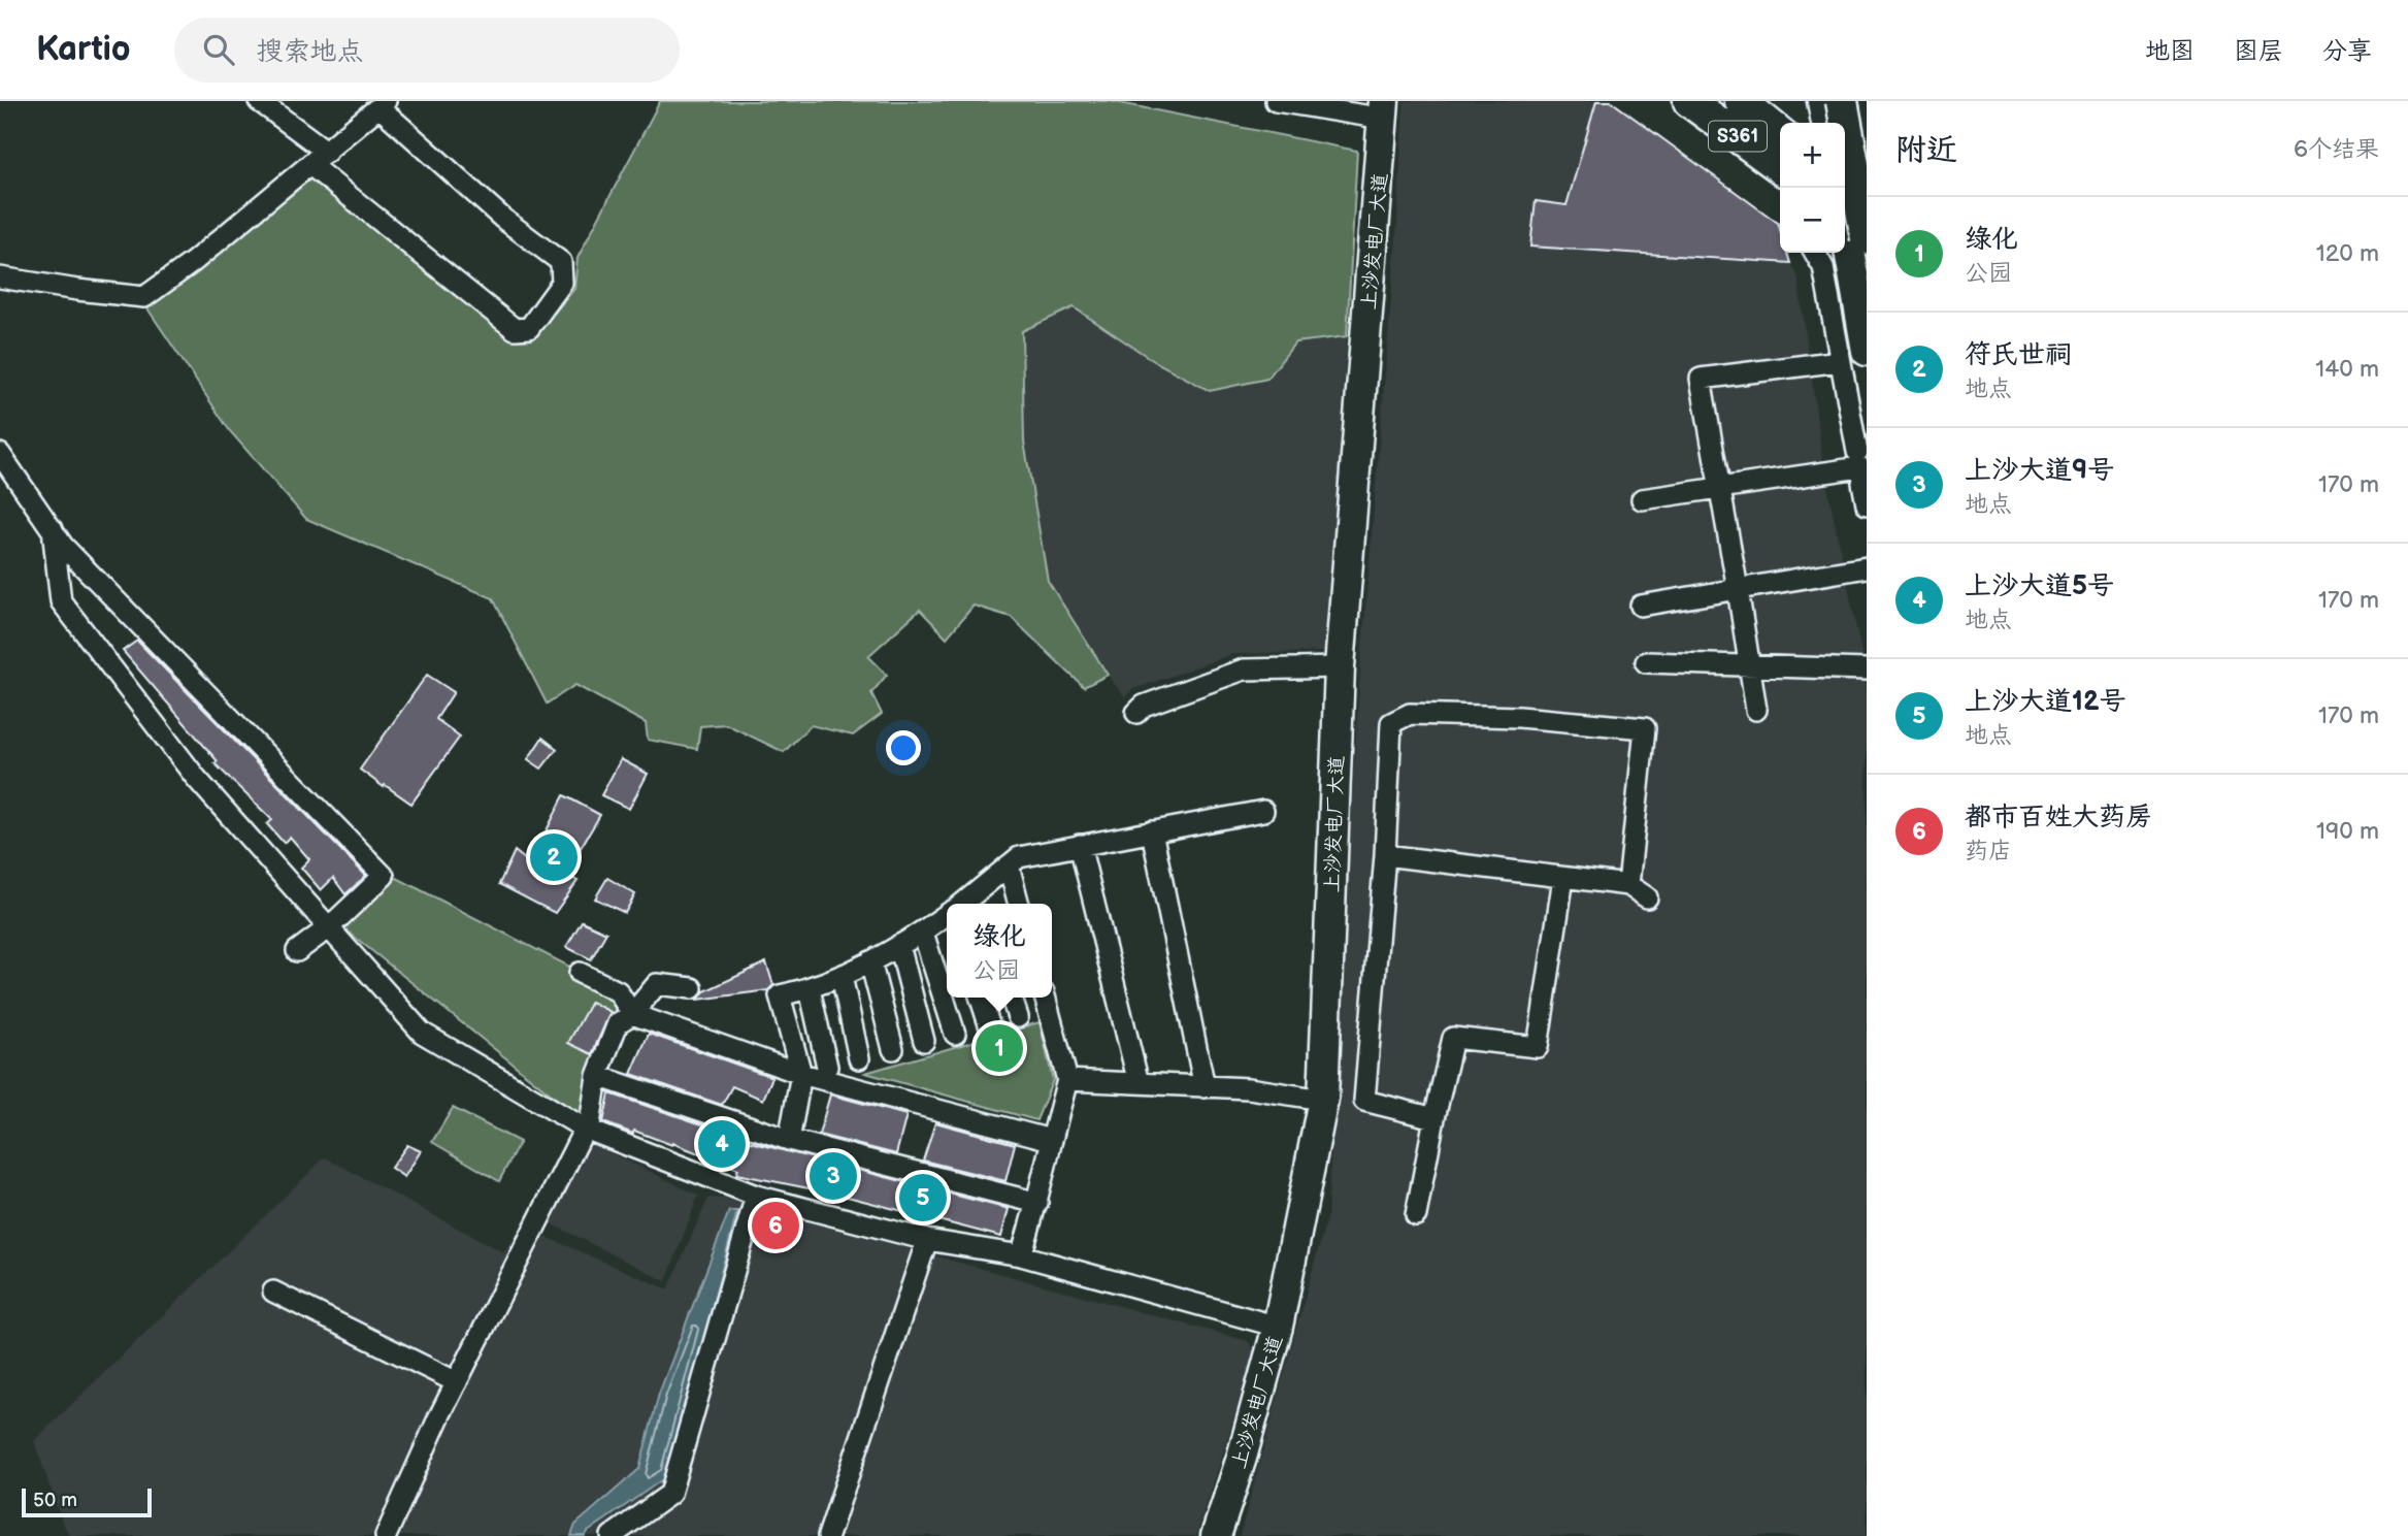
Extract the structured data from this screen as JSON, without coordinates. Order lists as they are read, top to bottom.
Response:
{
  "streets": {
    "main road": ["S361", "上沙发电厂大道"]
  },
  "scale_bar": "50 m",
  "page": {
    "header": "Kartio",
    "search": "搜索地点",
    "nav": ["地图", "图层", "分享"],
    "heading": ["附近", "6个结果"],
    "map_buttons": ["+", "−"],
    "list": [
      {
        "mark": "1",
        "name": "绿化",
        "note": "公园",
        "value": "120 m"
      },
      {
        "mark": "2",
        "name": "符氏世祠",
        "note": "地点",
        "value": "140 m"
      },
      {
        "mark": "3",
        "name": "上沙大道9号",
        "note": "地点",
        "value": "170 m"
      },
      {
        "mark": "4",
        "name": "上沙大道5号",
        "note": "地点",
        "value": "170 m"
      },
      {
        "mark": "5",
        "name": "上沙大道12号",
        "note": "地点",
        "value": "170 m"
      },
      {
        "mark": "6",
        "name": "都市百姓大药房",
        "note": "药店",
        "value": "190 m"
      }
    ],
    "pins": [
      "2",
      "1",
      "4",
      "3",
      "5",
      "6"
    ],
    "popup": ["绿化", "公园"],
    "scale": "50 m"
  }
}
